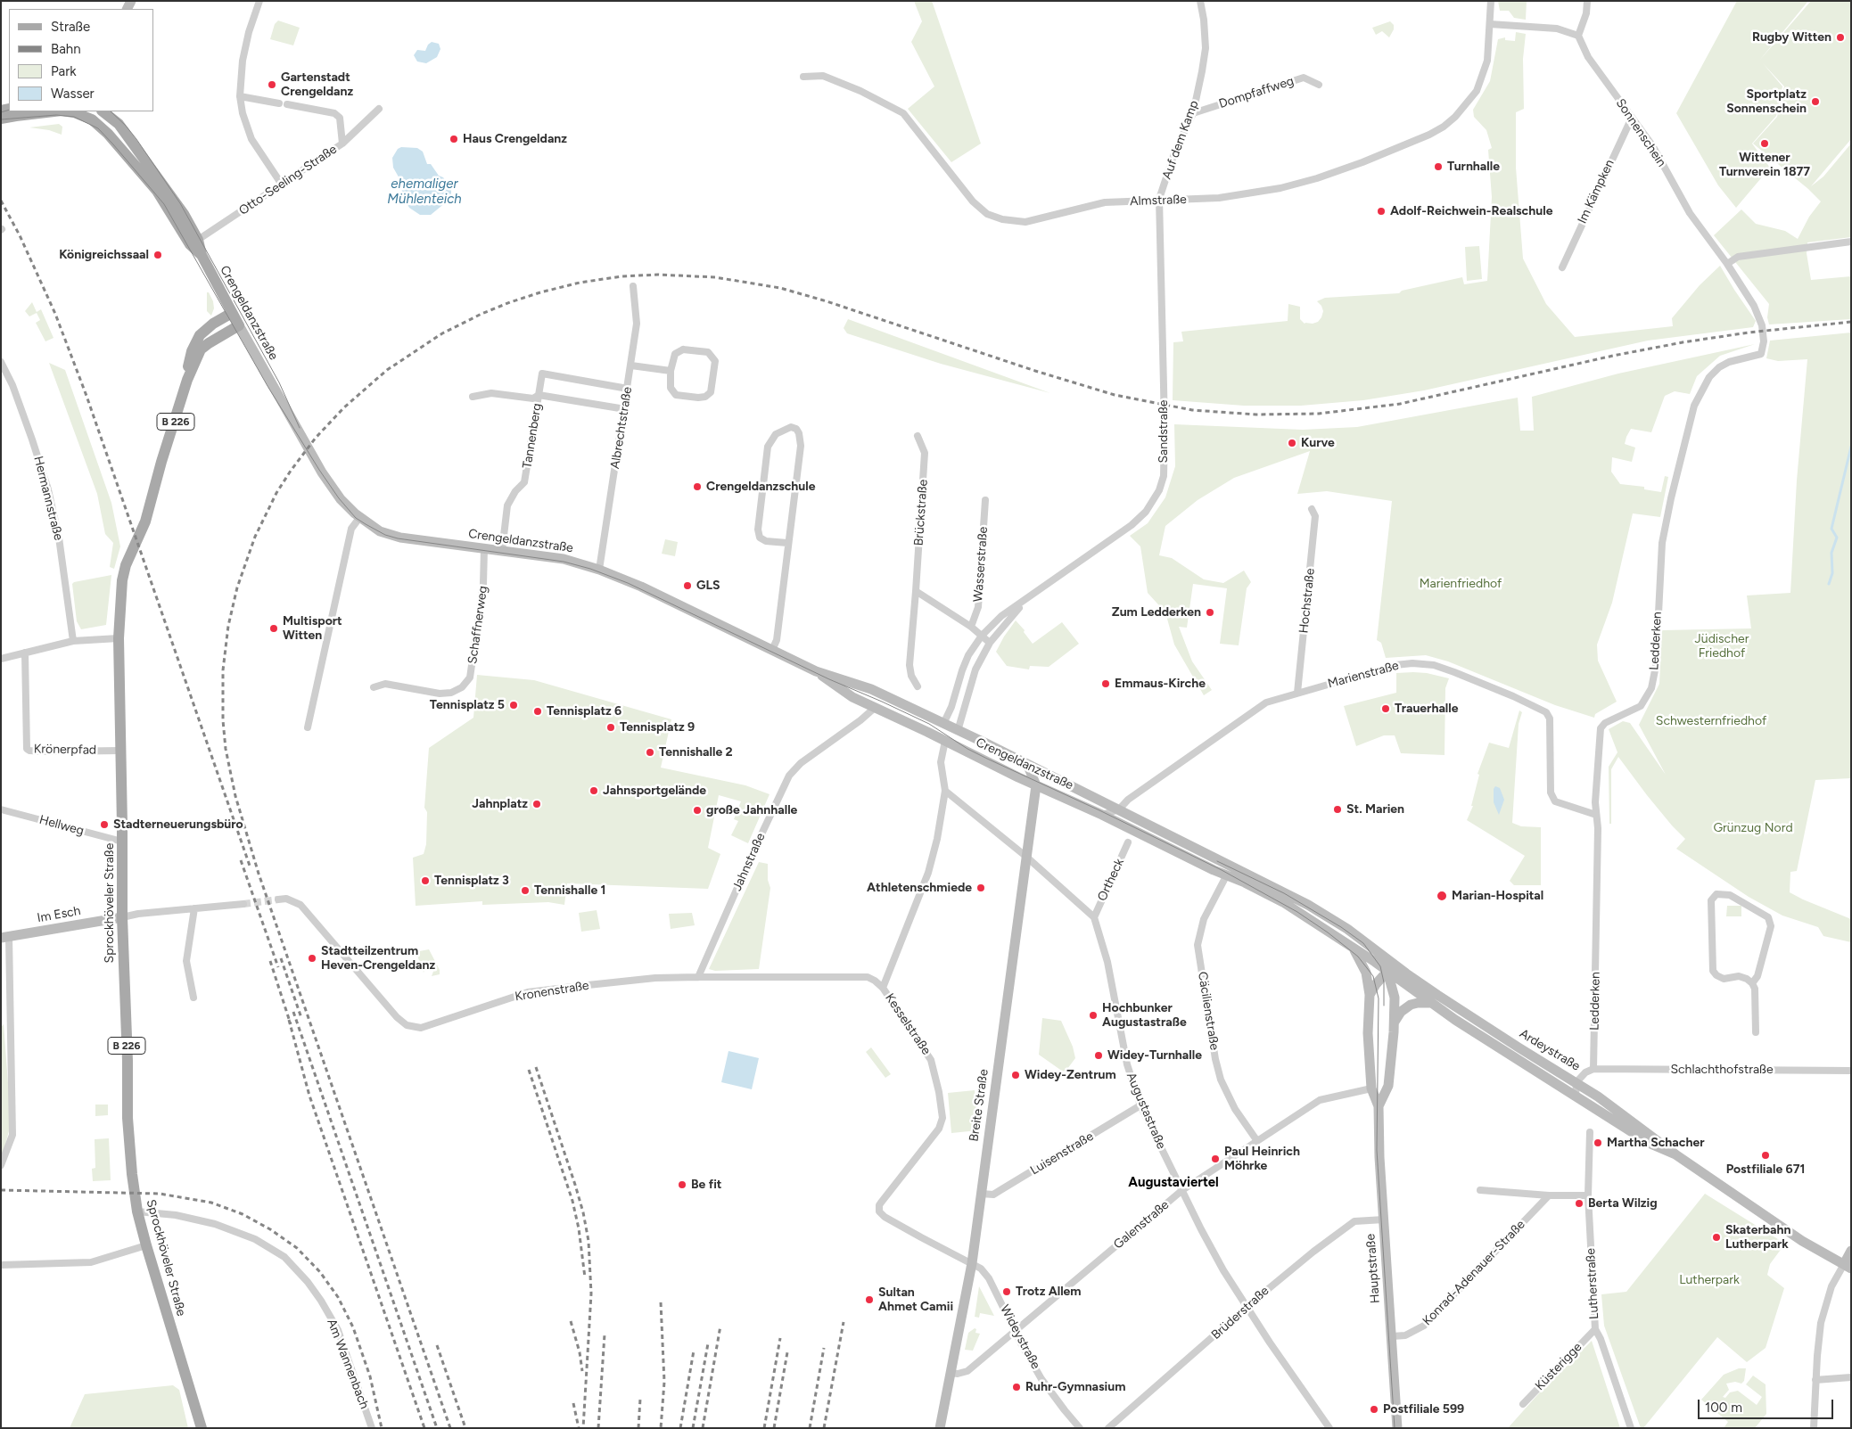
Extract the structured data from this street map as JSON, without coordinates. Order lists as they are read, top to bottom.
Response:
{
  "streets": {
    "main road": [
      "Crengeldanzstraße",
      "B 226",
      "Sprockhöveler Straße",
      "Im Esch",
      "Ardeystraße",
      "Breite Straße",
      "Hauptstraße"
    ],
    "street": [
      "Dompfaffweg",
      "Sonnenschein",
      "Auf dem Kamp",
      "Otto-Seeling-Straße",
      "Im Kämpken",
      "Almstraße",
      "Albrechtstraße",
      "Sandstraße",
      "Tannenberg",
      "Hermannstraße",
      "Brückstraße",
      "Wasserstraße",
      "Hochstraße",
      "Schaffnerweg",
      "Ledderken",
      "Marienstraße",
      "Krönerpfad",
      "Hellweg",
      "Jahnstraße",
      "Ortheck",
      "Kronenstraße",
      "Cäcilienstraße",
      "Kesselstraße",
      "Schlachthofstraße",
      "Augustastraße",
      "Luisenstraße",
      "Galenstraße",
      "Konrad-Adenauer-Straße",
      "Lutherstraße",
      "Brüderstraße",
      "Wideystraße",
      "Am Wannenbach",
      "Küsterigge"
    ]
  },
  "crossings": [
    ["Dompfaffweg", "Auf dem Kamp"],
    ["Sonnenschein", "Im Kämpken"],
    ["Sonnenschein", "Ledderken"],
    ["Auf dem Kamp", "Almstraße"],
    ["Auf dem Kamp", "Sandstraße"],
    ["Otto-Seeling-Straße", "Crengeldanzstraße"],
    ["Almstraße", "Sandstraße"],
    ["Crengeldanzstraße", "Albrechtstraße"],
    ["Crengeldanzstraße", "Sandstraße"],
    ["Crengeldanzstraße", "Tannenberg"],
    ["Crengeldanzstraße", "Schaffnerweg"],
    ["Crengeldanzstraße", "Marienstraße"],
    ["Crengeldanzstraße", "Jahnstraße"],
    ["Crengeldanzstraße", "Sprockhöveler Straße"],
    ["Crengeldanzstraße", "Cäcilienstraße"],
    ["Crengeldanzstraße", "Ardeystraße"],
    ["Crengeldanzstraße", "Breite Straße"],
    ["Crengeldanzstraße", "Hauptstraße"],
    ["Albrechtstraße", "Tannenberg"],
    ["Hochstraße", "Marienstraße"],
    ["Ledderken", "Marienstraße"],
    ["Ledderken", "Schlachthofstraße"],
    ["Krönerpfad", "Sprockhöveler Straße"],
    ["Hellweg", "Sprockhöveler Straße"],
    ["Jahnstraße", "Kronenstraße"],
    ["Ortheck", "Augustastraße"],
    ["Sprockhöveler Straße", "Im Esch"],
    ["Sprockhöveler Straße", "Am Wannenbach"],
    ["Kronenstraße", "Kesselstraße"],
    ["Cäcilienstraße", "Galenstraße"],
    ["Kesselstraße", "Wideystraße"],
    ["Breite Straße", "Luisenstraße"],
    ["Breite Straße", "Galenstraße"],
    ["Breite Straße", "Wideystraße"],
    ["Augustastraße", "Luisenstraße"],
    ["Augustastraße", "Galenstraße"],
    ["Augustastraße", "Brüderstraße"],
    ["Galenstraße", "Hauptstraße"],
    ["Galenstraße", "Wideystraße"],
    ["Hauptstraße", "Konrad-Adenauer-Straße"],
    ["Hauptstraße", "Brüderstraße"],
    ["Lutherstraße", "Küsterigge"]
  ],
  "districts": ["Augustaviertel"],
  "water": ["ehemaliger Mühlenteich"],
  "parks": [
    "Marienfriedhof",
    "Jüdischer Friedhof",
    "Schwesternfriedhof",
    "Grünzug Nord",
    "Lutherpark"
  ],
  "places": [
    "Rugby Witten",
    "Gartenstadt Crengeldanz",
    "Sportplatz Sonnenschein",
    "Haus Crengeldanz",
    "Wittener Turnverein 1877",
    "Turnhalle",
    "Adolf-Reichwein-Realschule",
    "Königreichssaal",
    "Kurve",
    "Crengeldanzschule",
    "GLS",
    "Zum Ledderken",
    "Multisport Witten",
    "Emmaus-Kirche",
    "Tennisplatz 5",
    "Trauerhalle",
    "Tennisplatz 6",
    "Tennisplatz 9",
    "Tennishalle 2",
    "Jahnsportgelände",
    "Jahnplatz",
    "St. Marien",
    "große Jahnhalle",
    "Stadterneuerungsbüro",
    "Tennisplatz 3",
    "Athletenschmiede",
    "Tennishalle 1",
    "Marian-Hospital",
    "Stadtteilzentrum Heven-Crengeldanz",
    "Hochbunker Augustastraße",
    "Widey-Turnhalle",
    "Widey-Zentrum",
    "Martha Schacher",
    "Postfiliale 671",
    "Paul Heinrich Möhrke",
    "Be fit",
    "Berta Wilzig",
    "Skaterbahn Lutherpark",
    "Trotz Allem",
    "Sultan Ahmet Camii",
    "Ruhr-Gymnasium",
    "Postfiliale 599"
  ],
  "legend": [
    "Straße",
    "Bahn",
    "Park",
    "Wasser"
  ],
  "scale_bar": "100 m"
}
